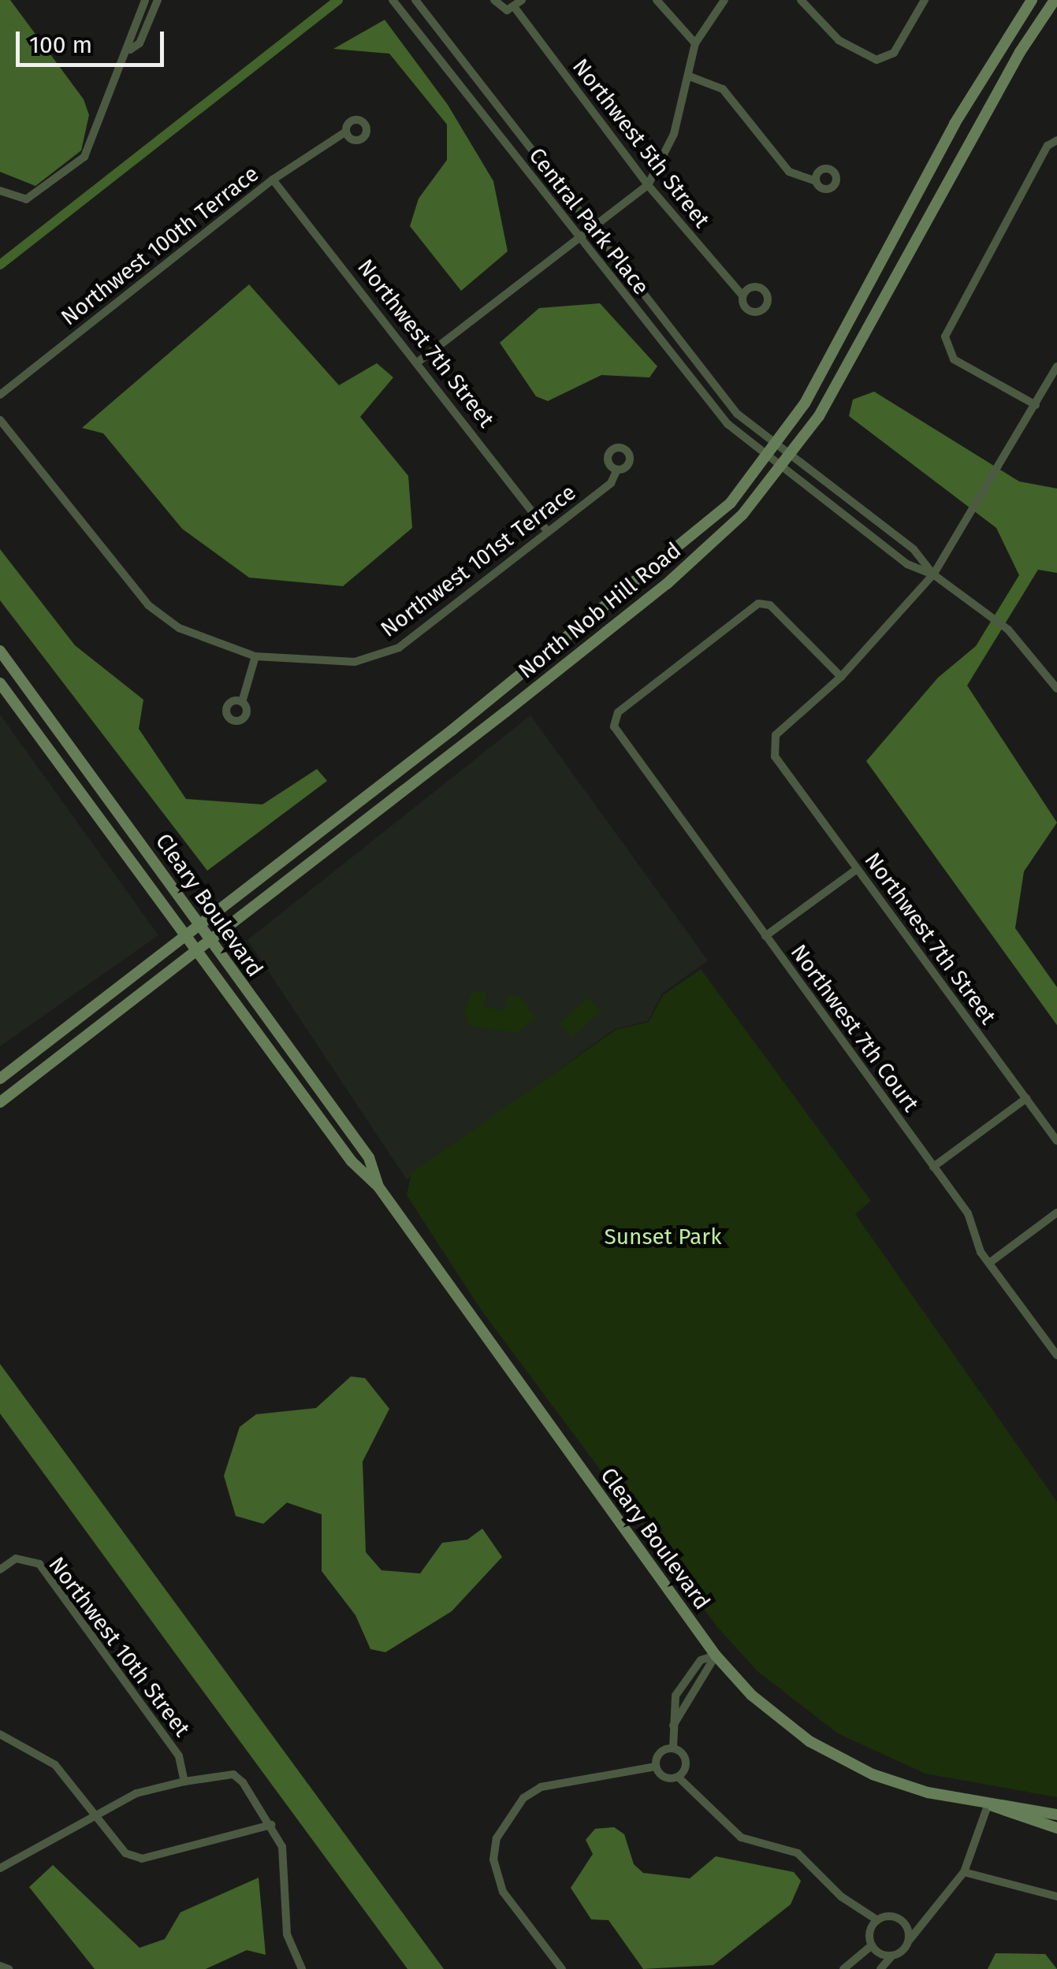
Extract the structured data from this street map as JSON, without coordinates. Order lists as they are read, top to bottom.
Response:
{
  "streets": {
    "main road": ["North Nob Hill Road", "Cleary Boulevard"],
    "street": [
      "Northwest 5th Street",
      "Central Park Place",
      "Northwest 100th Terrace",
      "Northwest 7th Street",
      "Northwest 101st Terrace",
      "Northwest 7th Court",
      "Northwest 10th Street"
    ]
  },
  "crossings": [
    ["Central Park Place", "North Nob Hill Road"],
    ["Northwest 100th Terrace", "Northwest 7th Street"],
    ["Northwest 7th Street", "Northwest 101st Terrace"],
    ["Northwest 7th Street", "Northwest 7th Court"],
    ["North Nob Hill Road", "Cleary Boulevard"]
  ],
  "parks": ["Sunset Park"],
  "scale_bar": "100 m"
}
